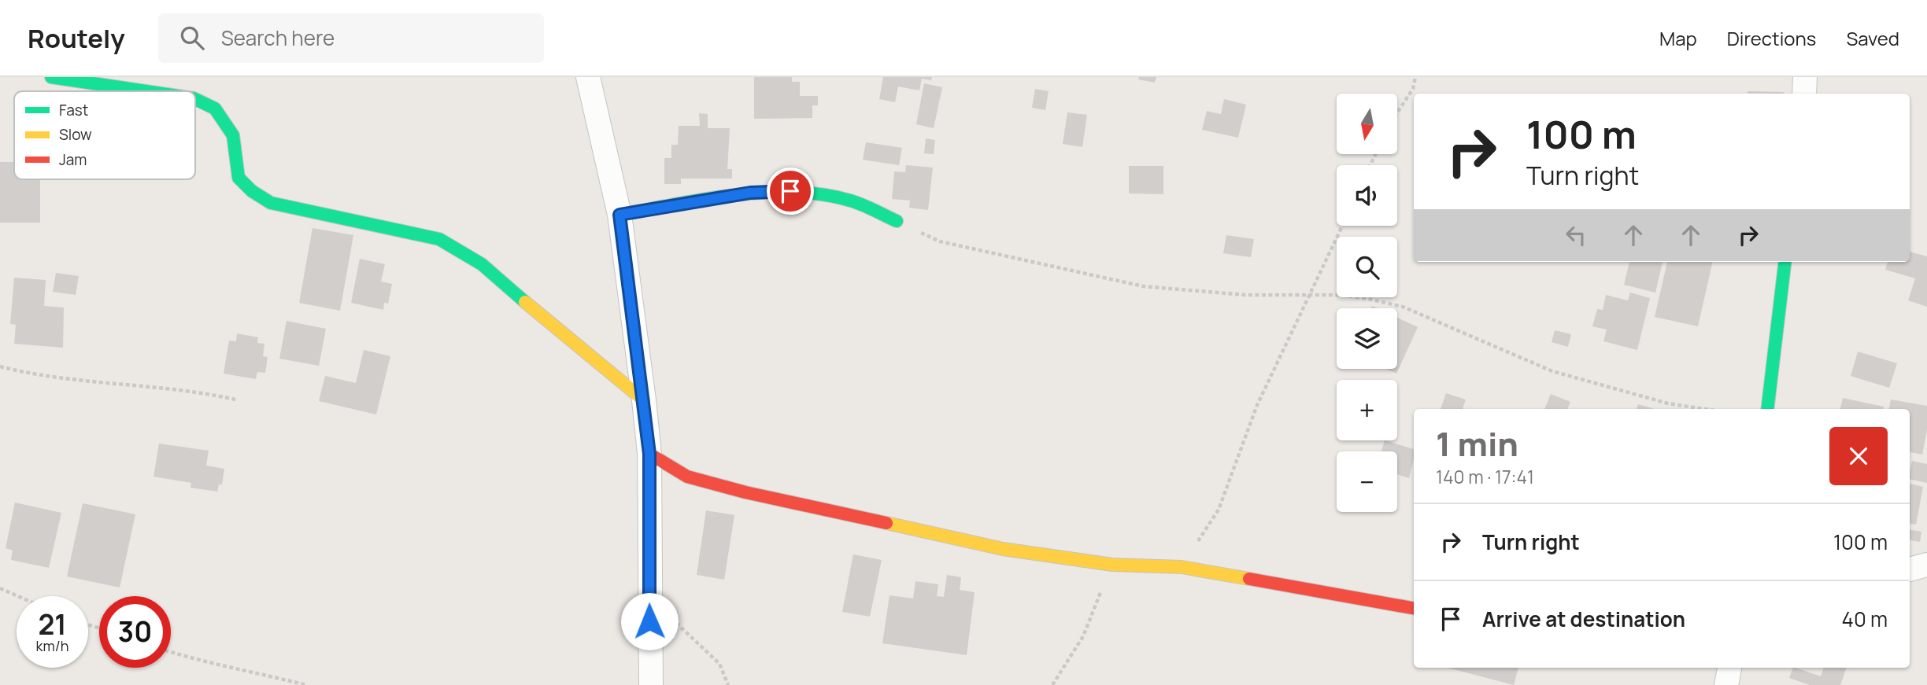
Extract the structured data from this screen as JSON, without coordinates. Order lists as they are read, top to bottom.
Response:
{
  "legend": ["Fast", "Slow", "Jam"],
  "north": "bottom",
  "page": {
    "header": "Routely",
    "search": "Search here",
    "nav": ["Map", "Directions", "Saved"],
    "map_buttons": ["+", "−"],
    "turn": ["100 m", "Turn right"],
    "heading": ["1 min", "140 m · 17:41"],
    "list": [
      {
        "name": "Turn right",
        "value": "100 m"
      },
      {
        "name": "Arrive at destination",
        "value": "40 m"
      }
    ],
    "speed": "21 km/h",
    "limit": "30"
  }
}
